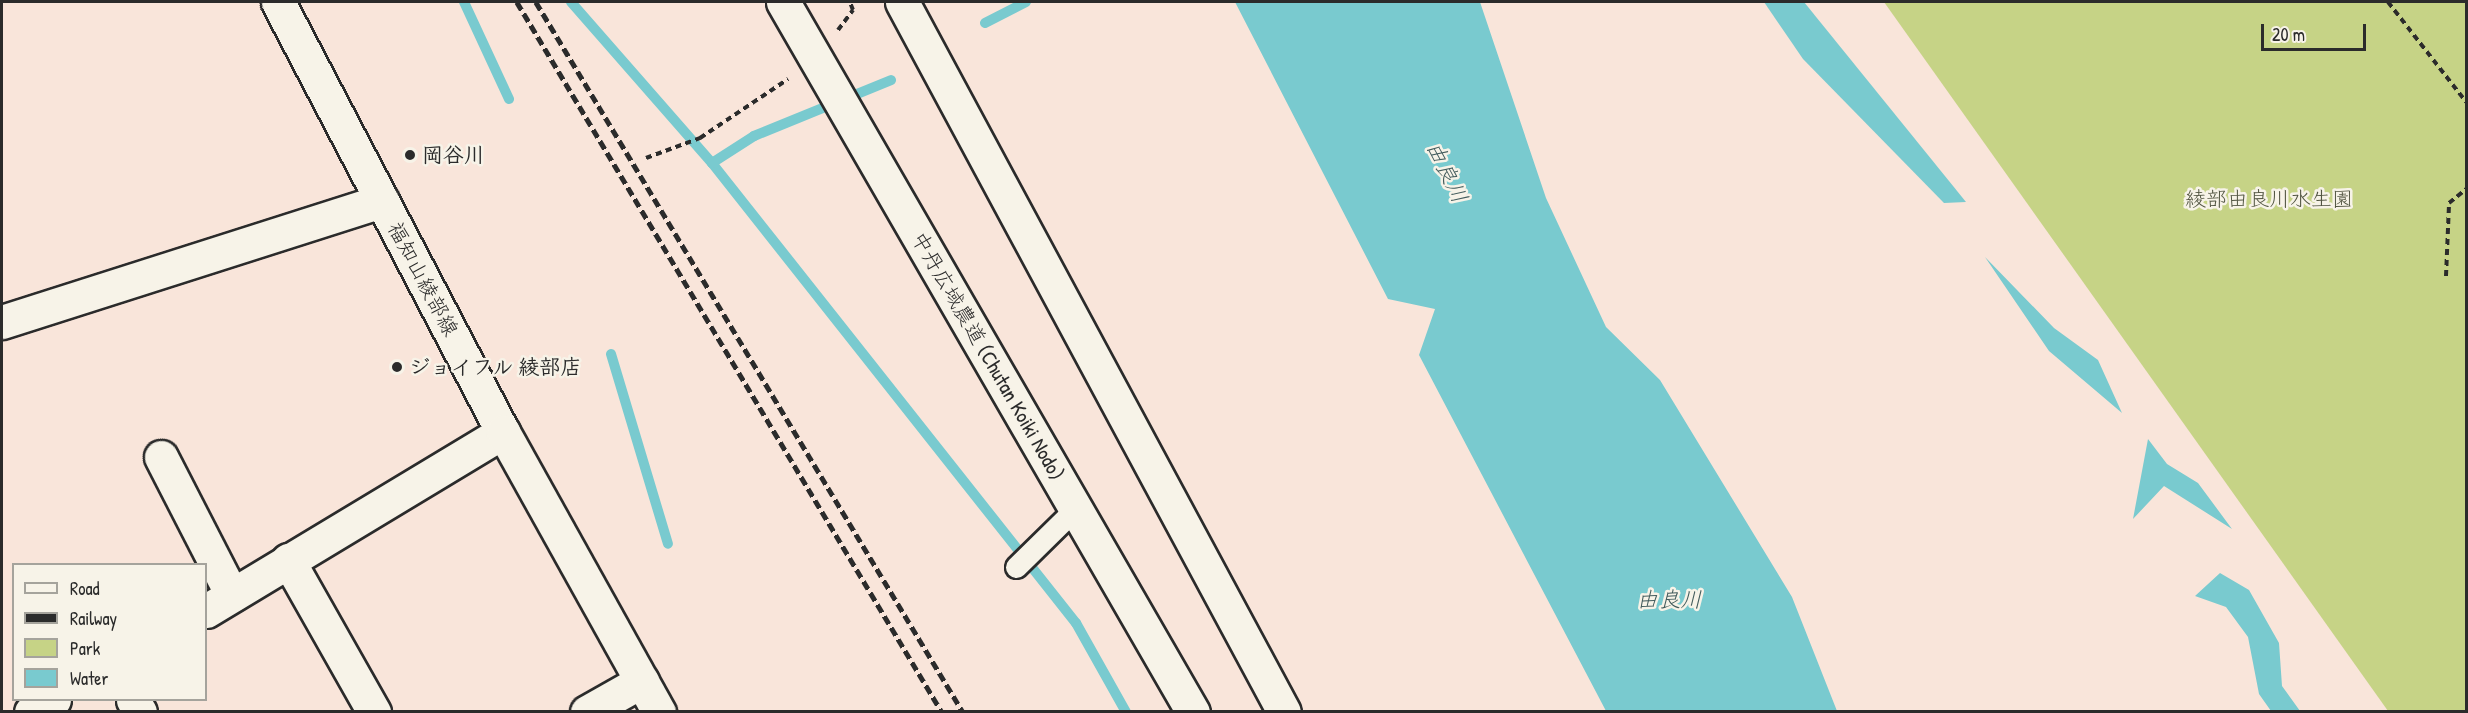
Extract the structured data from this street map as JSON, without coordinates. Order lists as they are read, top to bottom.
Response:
{
  "streets": {
    "street": ["福知山綾部線", "中丹広域農道 (Chutan Koiki Nodo)"]
  },
  "water": ["由良川"],
  "parks": ["綾部由良川水生園"],
  "places": ["岡谷川", "ジョイフル 綾部店"],
  "legend": [
    "Road",
    "Railway",
    "Park",
    "Water"
  ],
  "scale_bar": "20 m"
}
